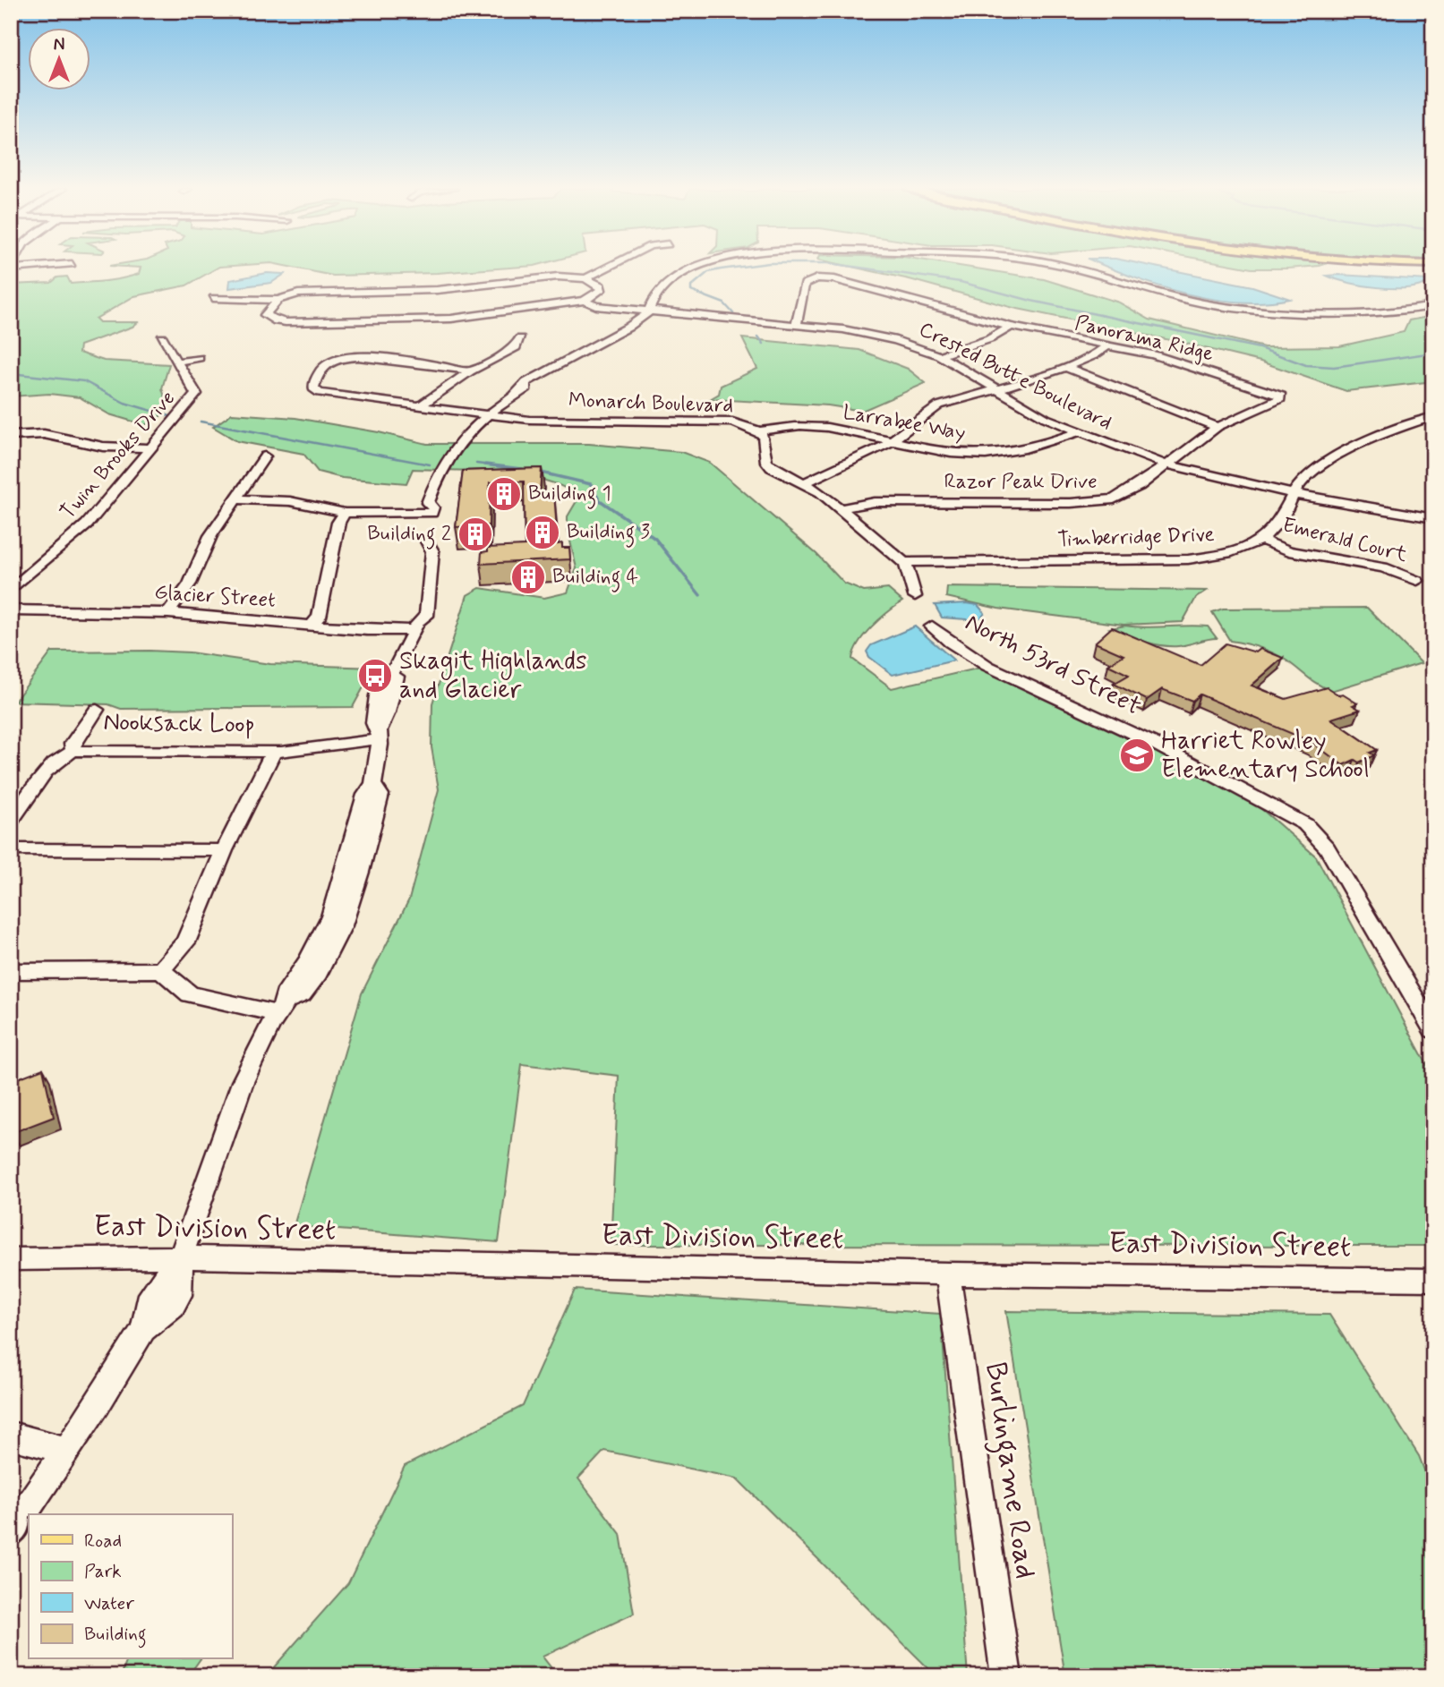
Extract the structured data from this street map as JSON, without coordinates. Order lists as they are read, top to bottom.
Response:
{
  "streets": {
    "street": [
      "Panorama Ridge",
      "Crested Butte Boulevard",
      "Monarch Boulevard",
      "Larrabee Way",
      "Twin Brooks Drive",
      "Razor Peak Drive",
      "Timberridge Drive",
      "Emerald Court",
      "Glacier Street",
      "North 53rd Street",
      "Nooksack Loop",
      "East Division Street",
      "Burlingame Road"
    ]
  },
  "crossings": [
    ["Panorama Ridge", "Crested Butte Boulevard"],
    ["Panorama Ridge", "Razor Peak Drive"],
    ["Crested Butte Boulevard", "Larrabee Way"],
    ["Crested Butte Boulevard", "Razor Peak Drive"],
    ["Monarch Boulevard", "Larrabee Way"],
    ["Monarch Boulevard", "Razor Peak Drive"],
    ["Monarch Boulevard", "Timberridge Drive"],
    ["Timberridge Drive", "Emerald Court"],
    ["East Division Street", "Burlingame Road"]
  ],
  "places": {
    "building": [
      "Building 1",
      "Building 3",
      "Building 2",
      "Building 4"
    ],
    "bus stop": ["Skagit Highlands and Glacier"],
    "school or university": ["Harriet Rowley Elementary School"]
  },
  "legend": [
    "Road",
    "Park",
    "Water",
    "Building"
  ],
  "north": "top"
}
